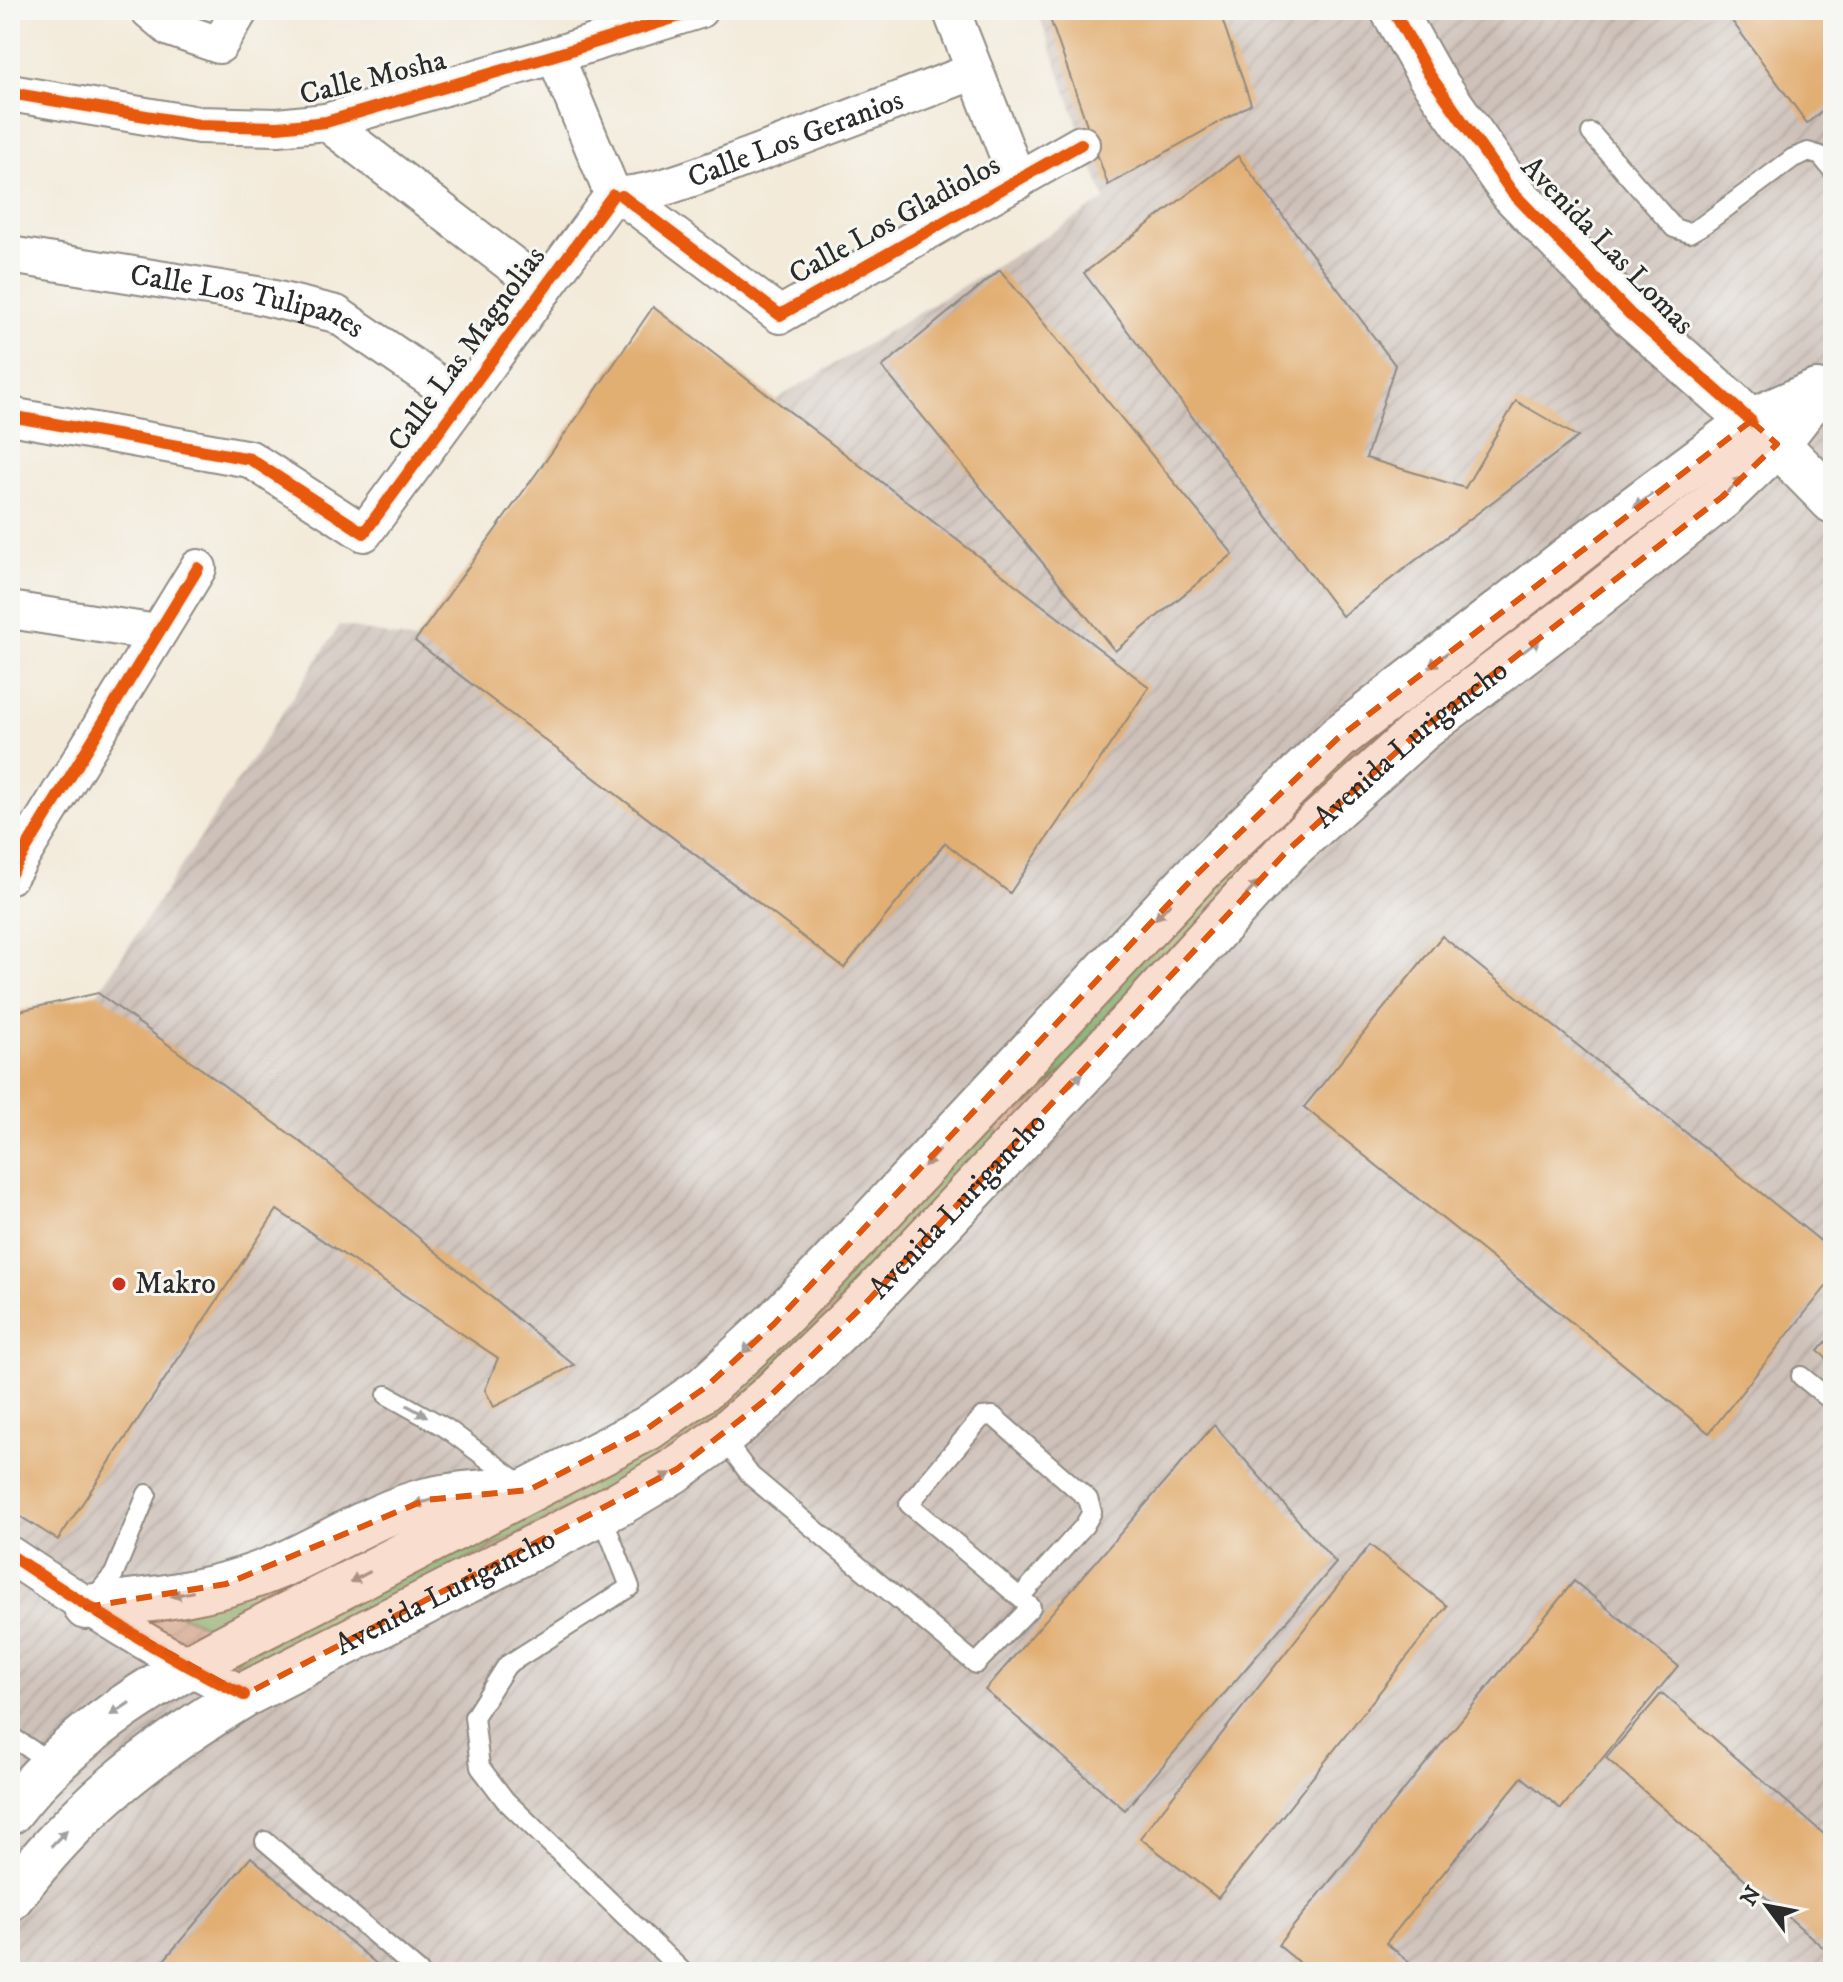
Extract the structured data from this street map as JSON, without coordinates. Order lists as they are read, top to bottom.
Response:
{
  "streets": {
    "main road": ["Avenida Las Lomas", "Avenida Lurigancho"],
    "street": [
      "Calle Mosha",
      "Calle Los Geranios",
      "Calle Los Gladiolos",
      "Calle Los Tulipanes",
      "Calle Las Magnolias"
    ]
  },
  "crossings": [
    ["Calle Los Geranios", "Calle Los Gladiolos"],
    ["Calle Los Geranios", "Calle Las Magnolias"],
    ["Calle Los Gladiolos", "Calle Las Magnolias"],
    ["Avenida Las Lomas", "Avenida Lurigancho"],
    ["Calle Los Tulipanes", "Calle Las Magnolias"]
  ],
  "places": ["Makro"],
  "north": "top left"
}
